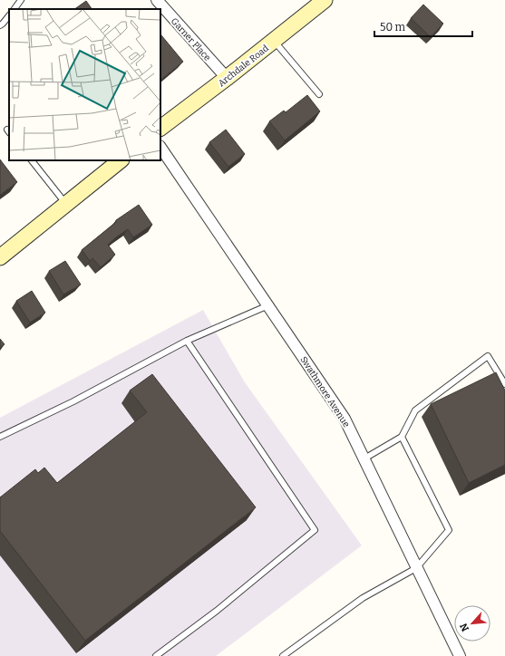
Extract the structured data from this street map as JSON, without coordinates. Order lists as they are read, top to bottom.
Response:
{
  "streets": {
    "main road": ["Archdale Road"],
    "street": ["Garner Place", "Swathmore Avenue"]
  },
  "crossings": [
    ["Garner Place", "Archdale Road"]
  ],
  "scale_bar": "50 m",
  "north": "bottom left"
}
